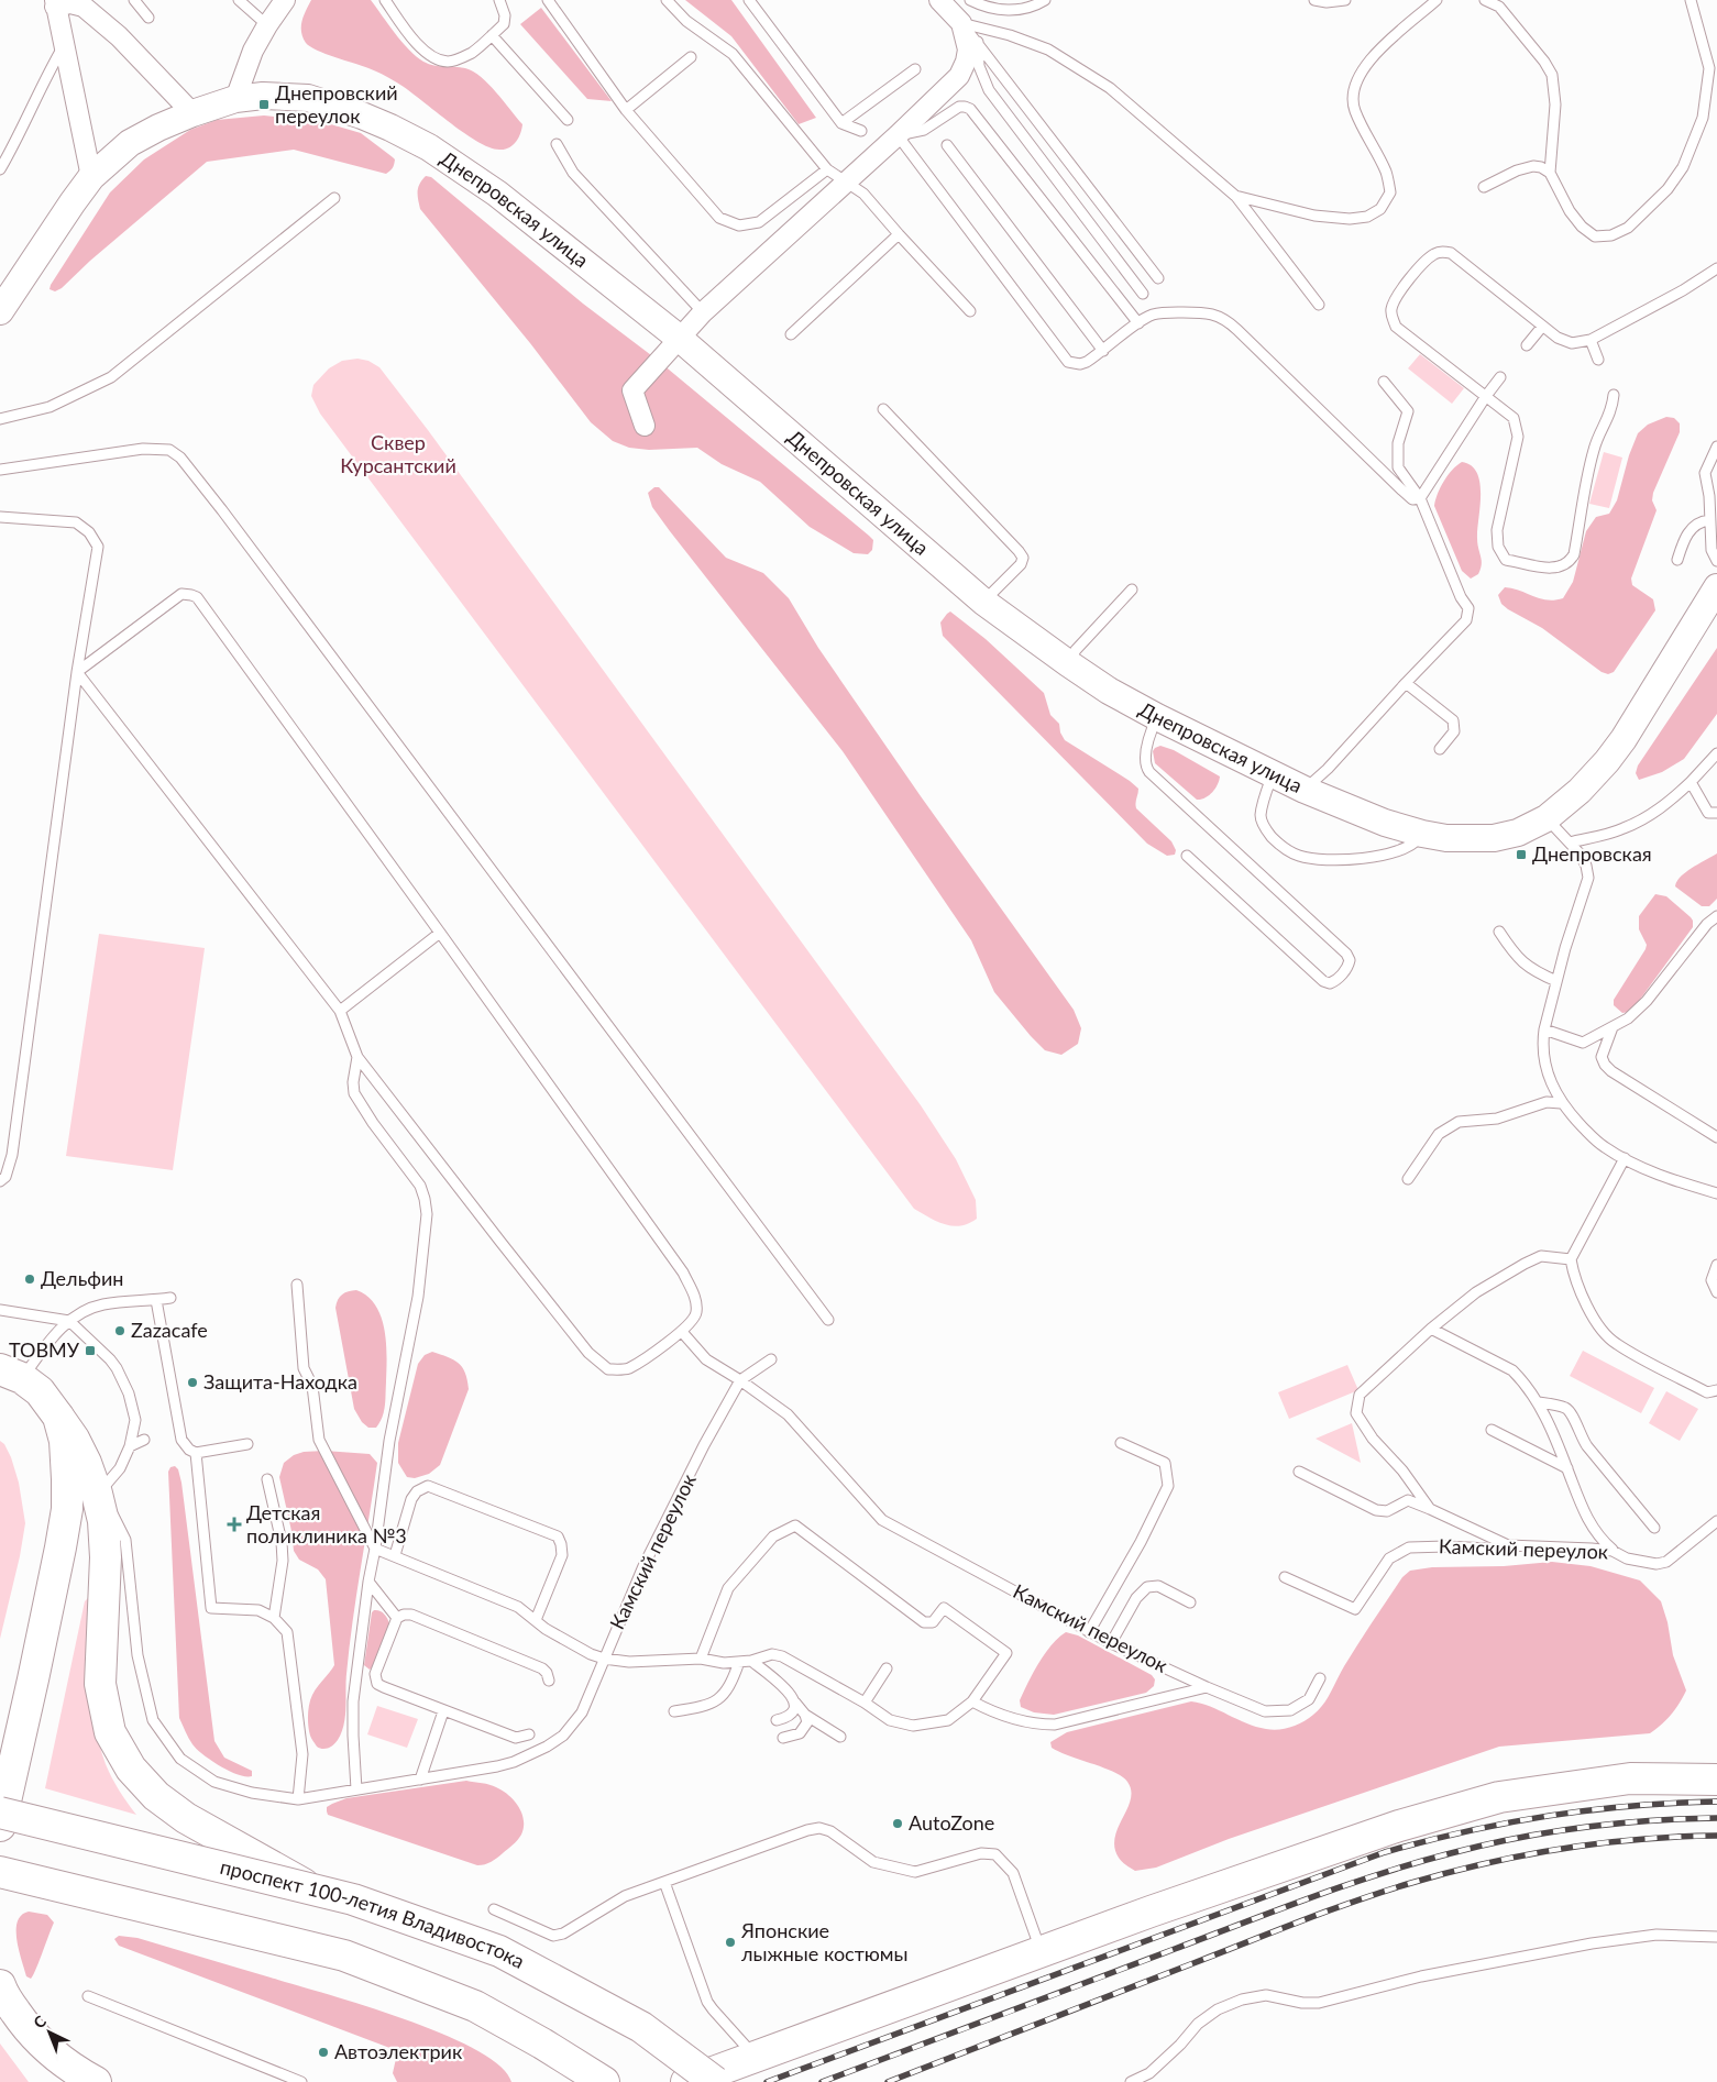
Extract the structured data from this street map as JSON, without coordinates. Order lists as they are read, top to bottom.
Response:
{
  "streets": {
    "main road": ["Днепровская улица", "проспект 100-летия Владивостока"],
    "lane": ["Камский переулок"]
  },
  "parks": ["Сквер Курсантский"],
  "places": {
    "transit": ["Днепровский переулок", "Днепровская", "ТОВМУ"],
    "other": [
      "Дельфин",
      "Zazacafe",
      "Защита-Находка",
      "AutoZone",
      "Японские лыжные костюмы",
      "Автоэлектрик"
    ],
    "health": ["Детская поликлиника №3"]
  },
  "north": "top left"
}
